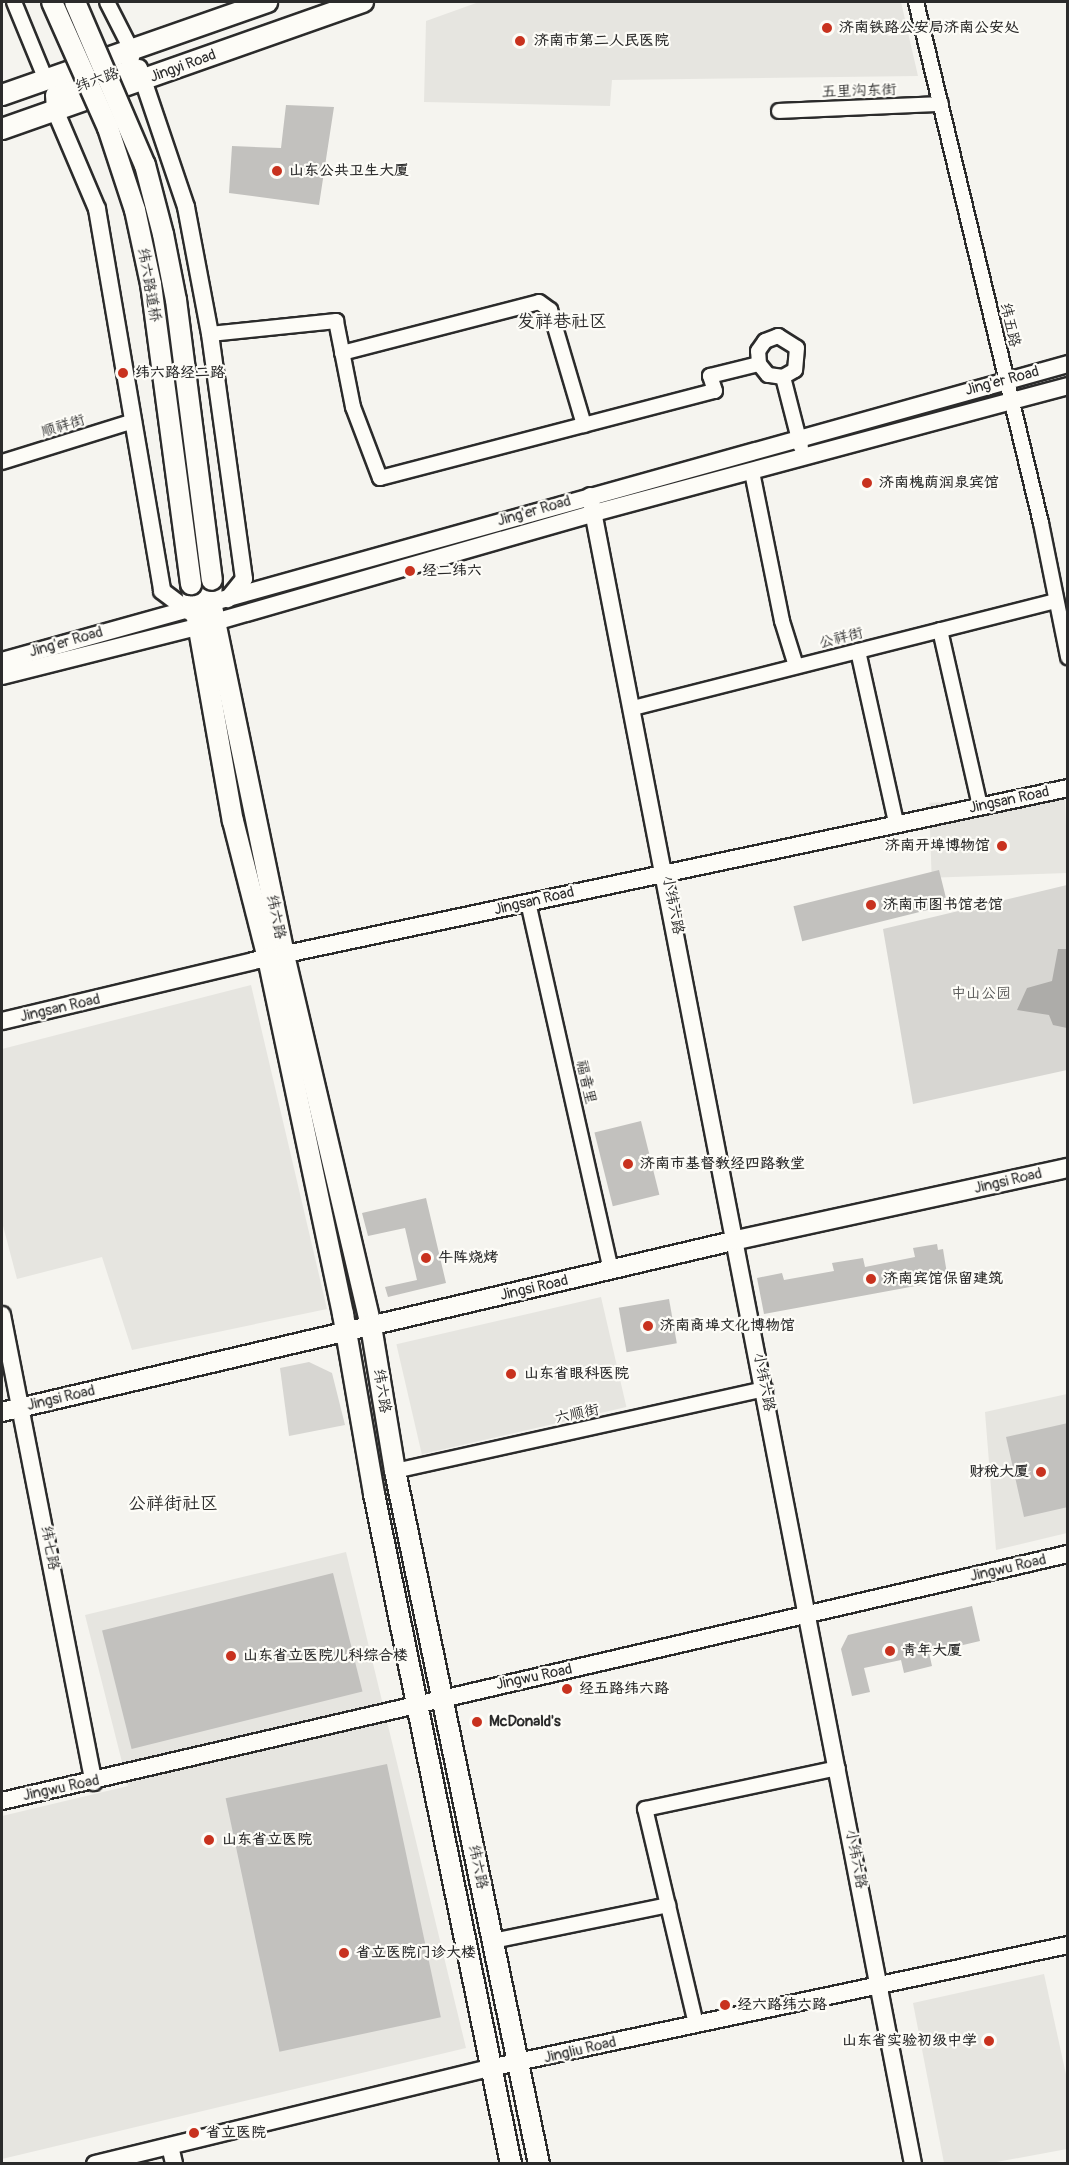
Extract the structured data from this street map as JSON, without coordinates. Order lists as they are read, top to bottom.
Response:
{
  "streets": {
    "main road": [
      "Jingyi Road",
      "纬六路",
      "纬六路道桥",
      "Jingsi Road"
    ],
    "street": [
      "五里沟东街",
      "纬五路",
      "Jing'er Road",
      "顺祥街",
      "公祥街",
      "Jingsan Road",
      "小纬六路",
      "福音里",
      "六顺街",
      "纬七路",
      "Jingwu Road",
      "Jingliu Road"
    ]
  },
  "crossings": [
    ["Jingyi Road", "纬六路"],
    ["纬六路", "纬六路道桥"],
    ["纬六路", "Jing'er Road"],
    ["纬六路", "Jingsan Road"],
    ["纬六路", "Jingsi Road"],
    ["纬六路", "六顺街"],
    ["纬六路", "Jingwu Road"],
    ["纬六路", "Jingliu Road"],
    ["五里沟东街", "纬五路"],
    ["纬五路", "Jing'er Road"],
    ["纬五路", "公祥街"],
    ["Jing'er Road", "小纬六路"],
    ["公祥街", "小纬六路"],
    ["Jingsan Road", "小纬六路"],
    ["Jingsan Road", "福音里"],
    ["小纬六路", "Jingsi Road"],
    ["小纬六路", "六顺街"],
    ["小纬六路", "Jingwu Road"],
    ["小纬六路", "Jingliu Road"],
    ["福音里", "Jingsi Road"],
    ["Jingsi Road", "纬七路"],
    ["纬七路", "Jingwu Road"]
  ],
  "districts": ["发祥巷社区", "公祥街社区"],
  "parks": ["中山公园"],
  "places": [
    "济南铁路公安局济南公安处",
    "济南市第二人民医院",
    "山东公共卫生大厦",
    "纬六路经二路",
    "济南槐荫润泉宾馆",
    "经二纬六",
    "济南开埠博物馆",
    "济南市图书馆老馆",
    "济南市基督教经四路教堂",
    "牛阵烧烤",
    "济南宾馆保留建筑",
    "济南商埠文化博物馆",
    "山东省眼科医院",
    "财税大厦",
    "青年大厦",
    "山东省立医院儿科综合楼",
    "经五路纬六路",
    "McDonald's",
    "山东省立医院",
    "省立医院门诊大楼",
    "经六路纬六路",
    "山东省实验初级中学",
    "省立医院"
  ]
}
